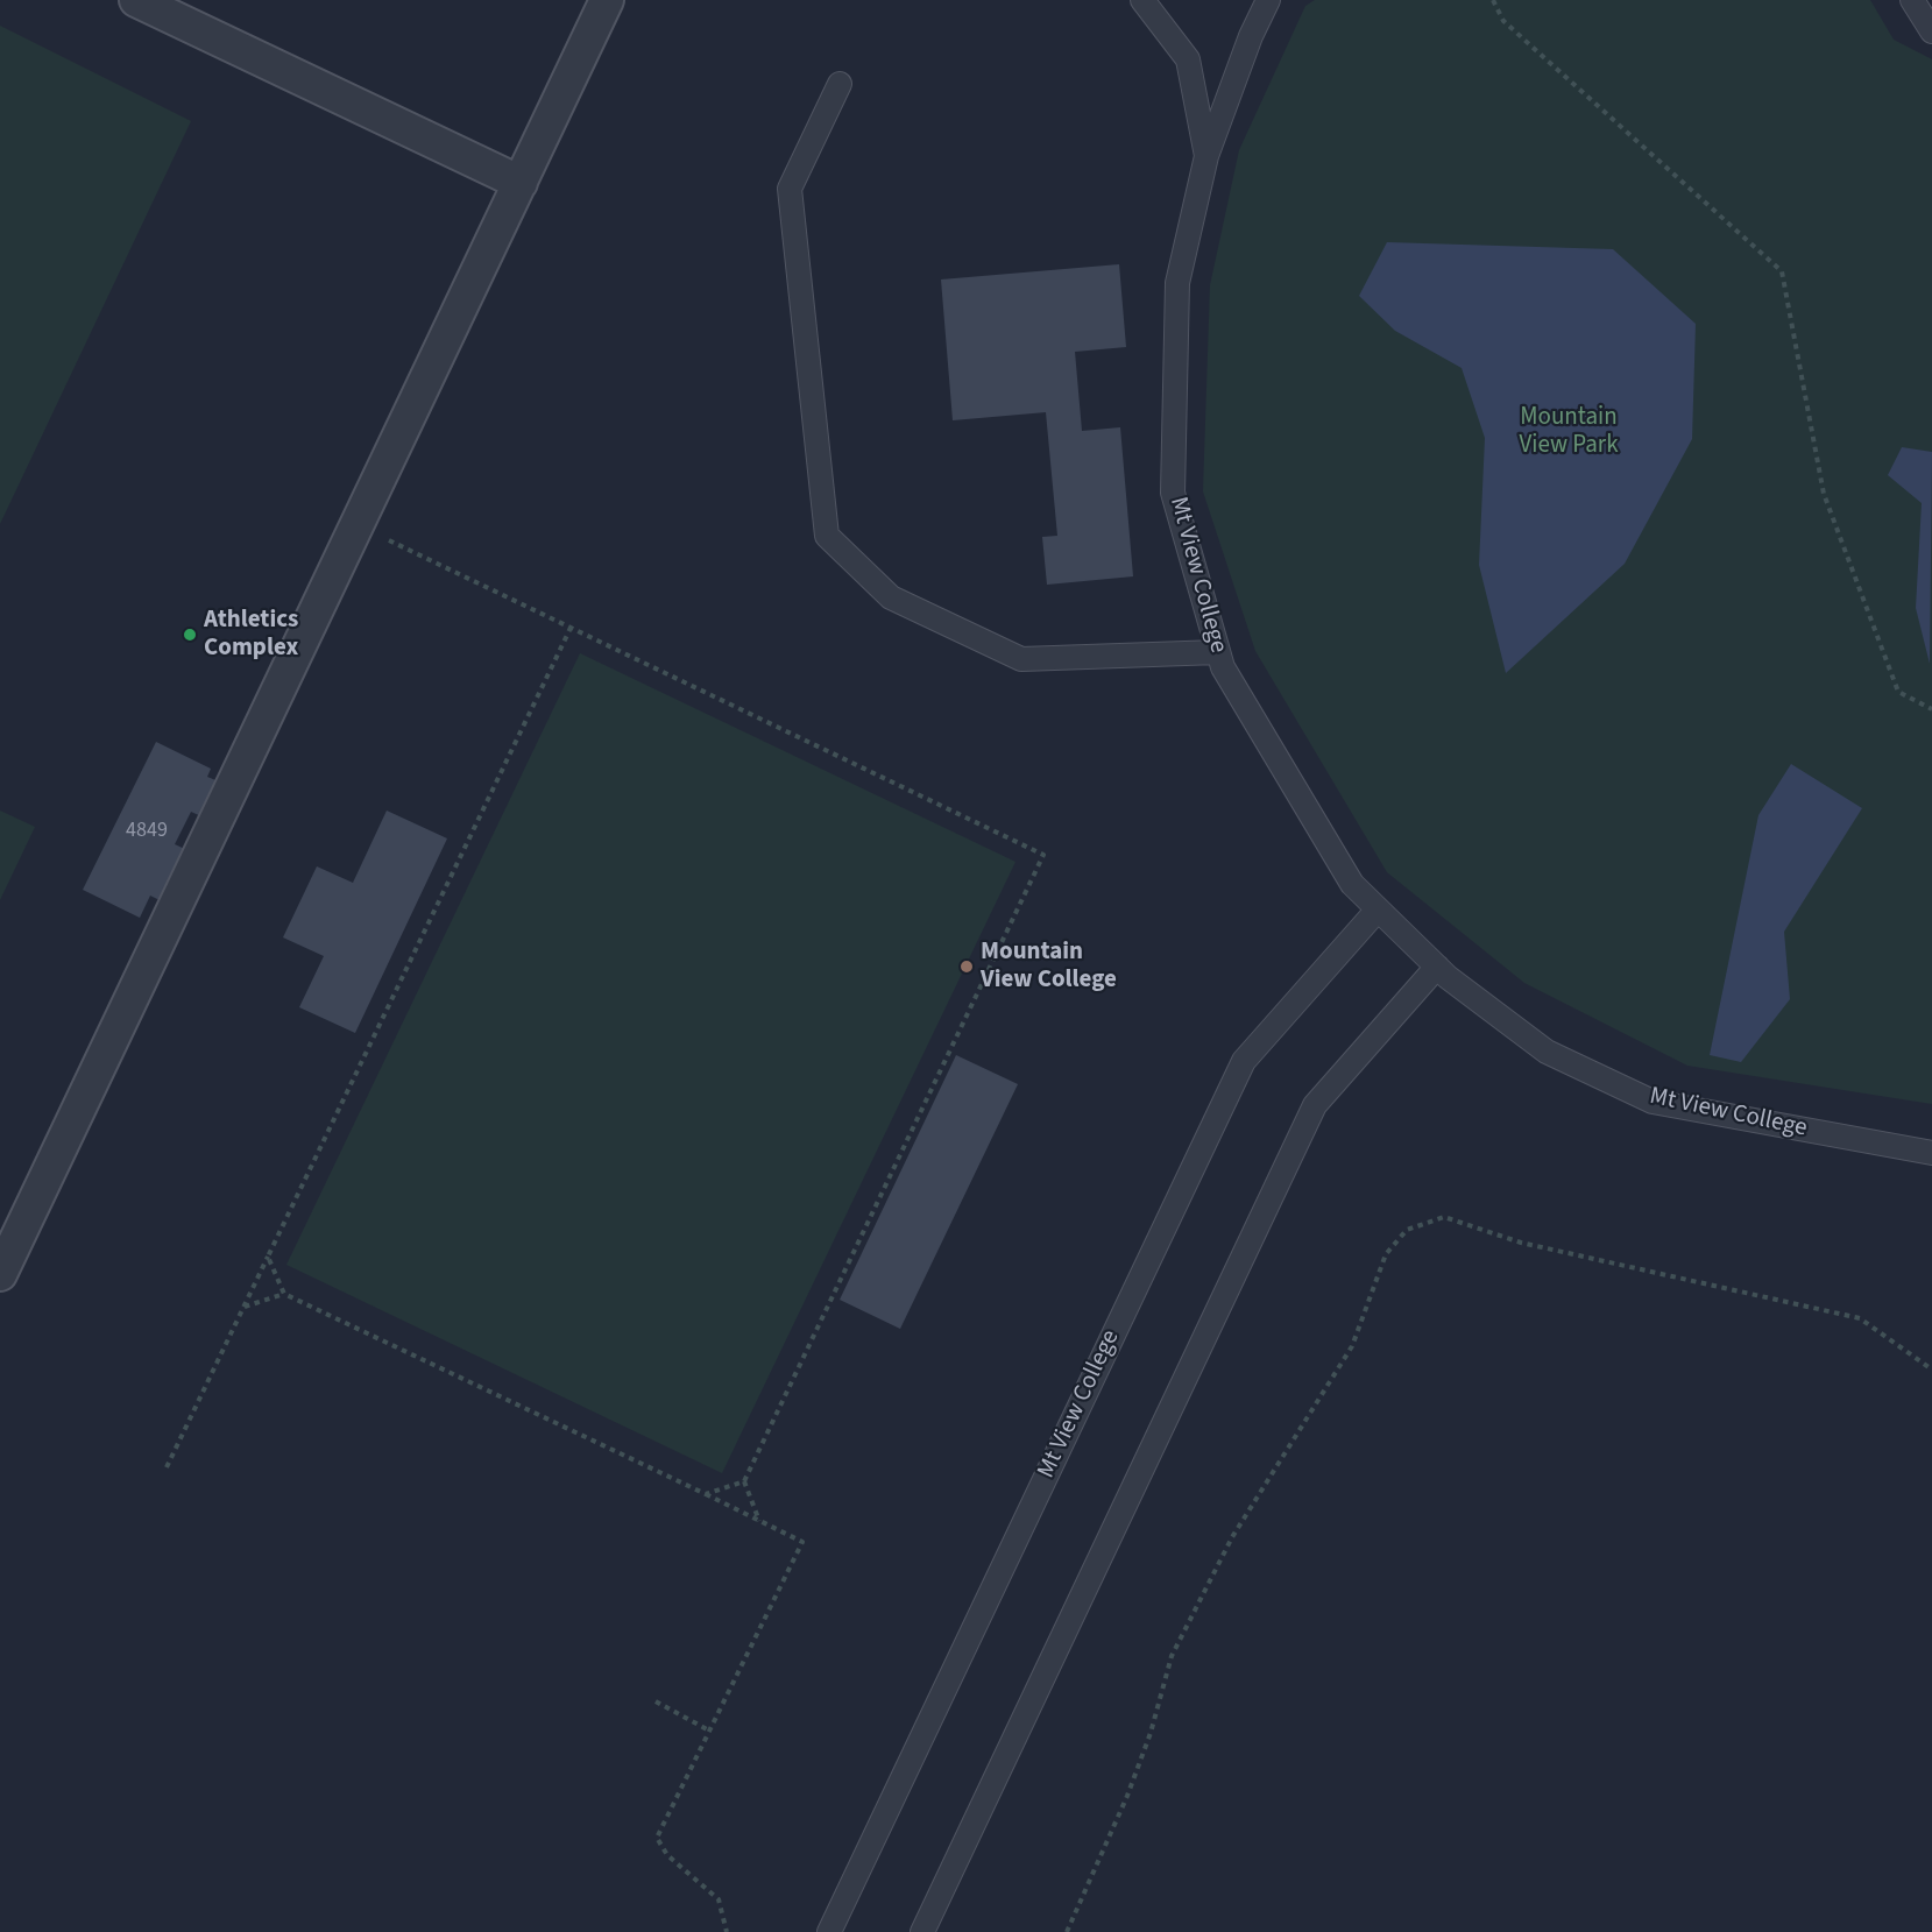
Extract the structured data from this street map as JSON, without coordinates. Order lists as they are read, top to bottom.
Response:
{
  "streets": {
    "lane": ["Mt View College"]
  },
  "parks": ["Mountain View Park"],
  "places": ["Athletics Complex", "Mountain View College"],
  "house_numbers": ["4849"]
}
